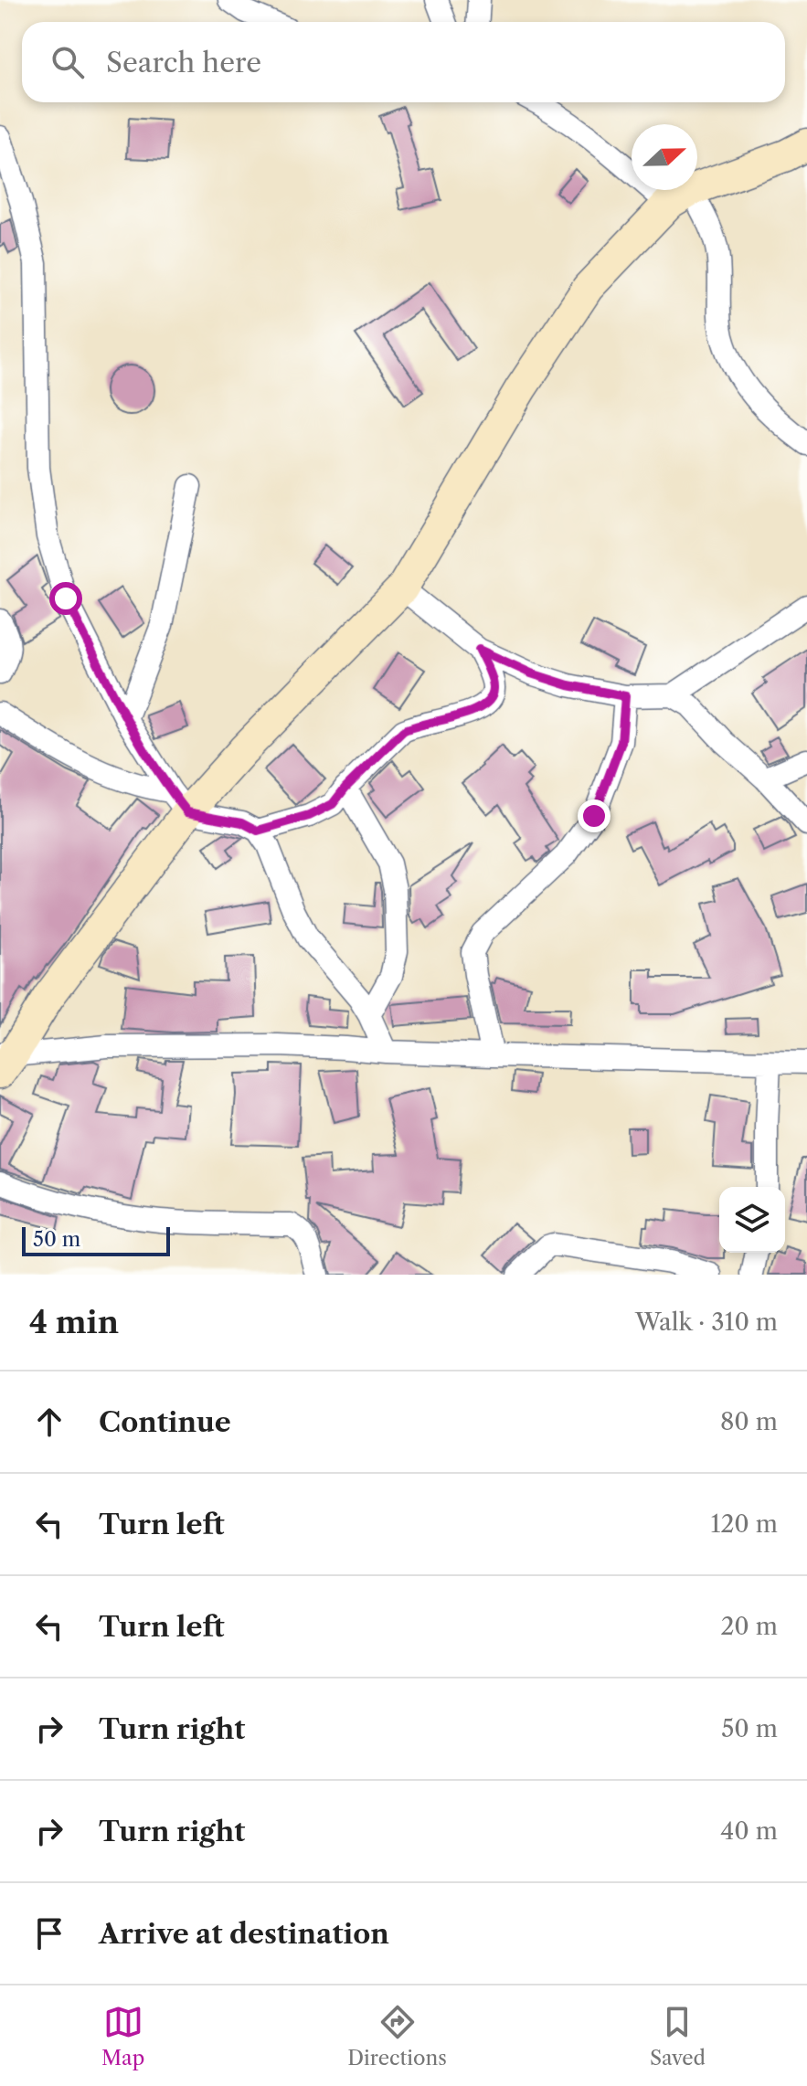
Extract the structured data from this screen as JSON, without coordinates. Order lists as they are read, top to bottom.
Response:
{
  "scale_bar": "50 m",
  "north": "right",
  "page": {
    "search": "Search here",
    "scale": "50 m",
    "heading": ["4 min", "Walk · 310 m"],
    "list": [
      ["Continue", "80 m"],
      ["Turn left", "120 m"],
      ["Turn left", "20 m"],
      ["Turn right", "50 m"],
      ["Turn right", "40 m"],
      "Arrive at destination"
    ],
    "nav": ["Map", "Directions", "Saved"]
  }
}
